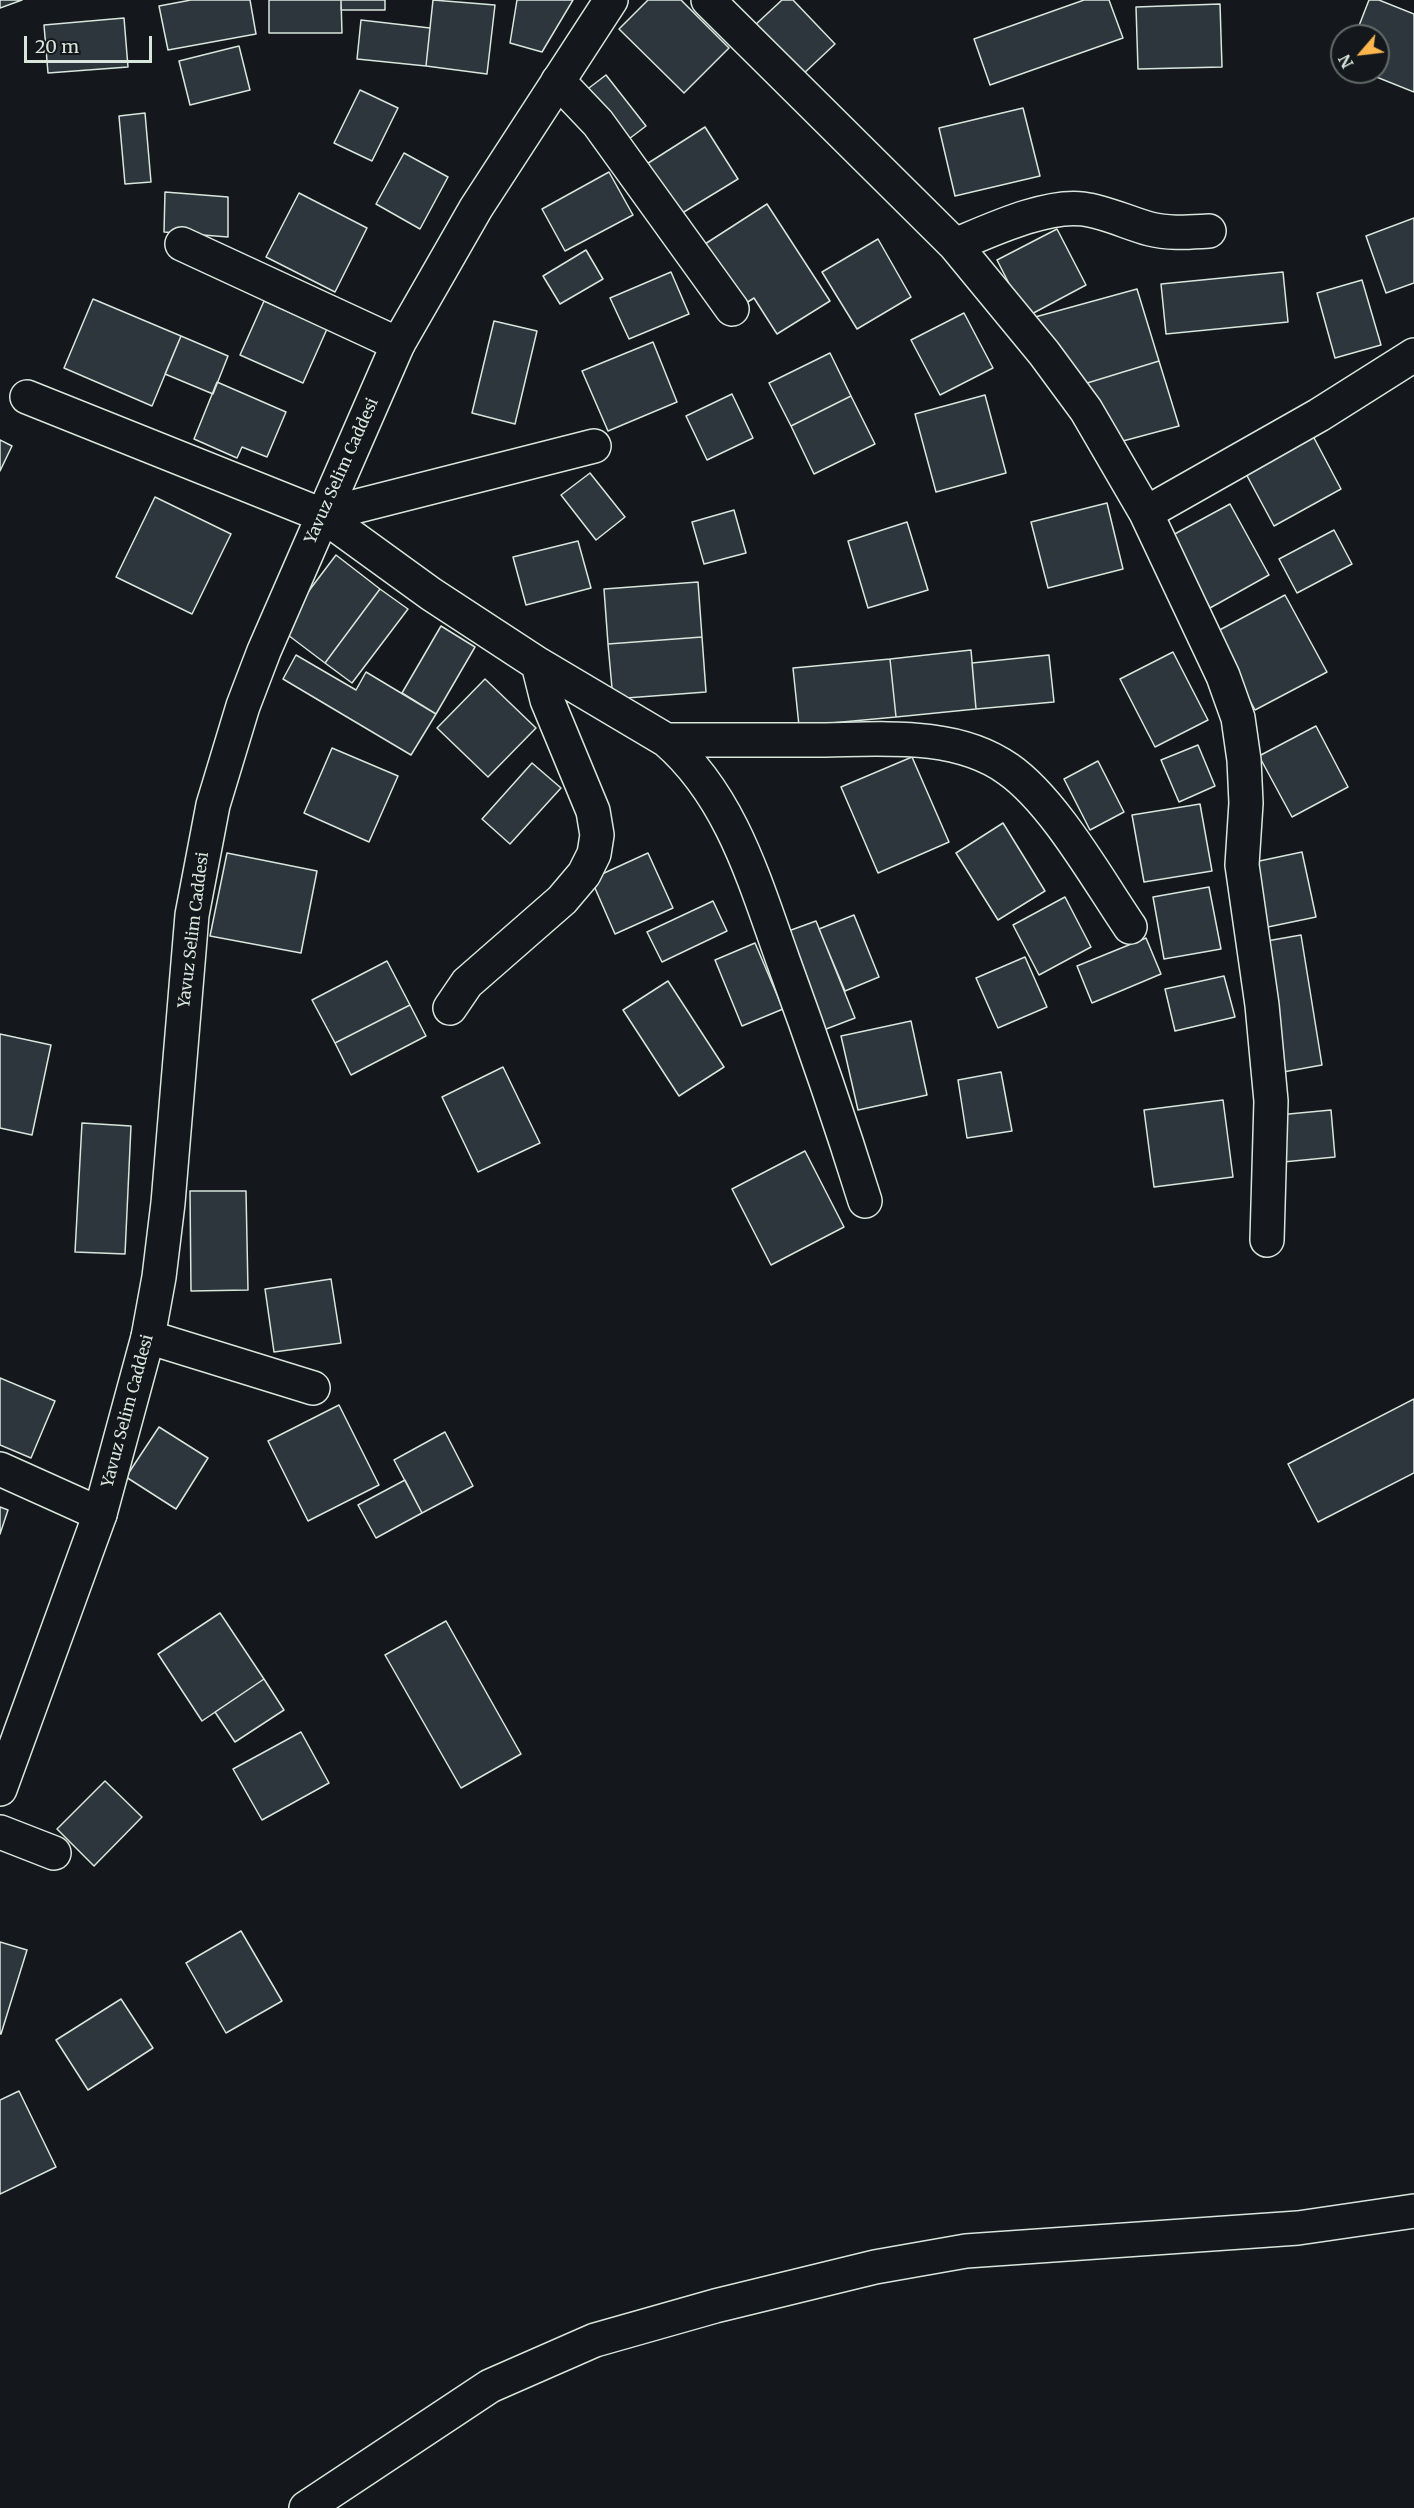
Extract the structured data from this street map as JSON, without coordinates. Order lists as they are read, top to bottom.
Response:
{
  "streets": {
    "street": ["Yavuz Selim Caddesi"]
  },
  "scale_bar": "20 m",
  "north": "bottom left"
}
